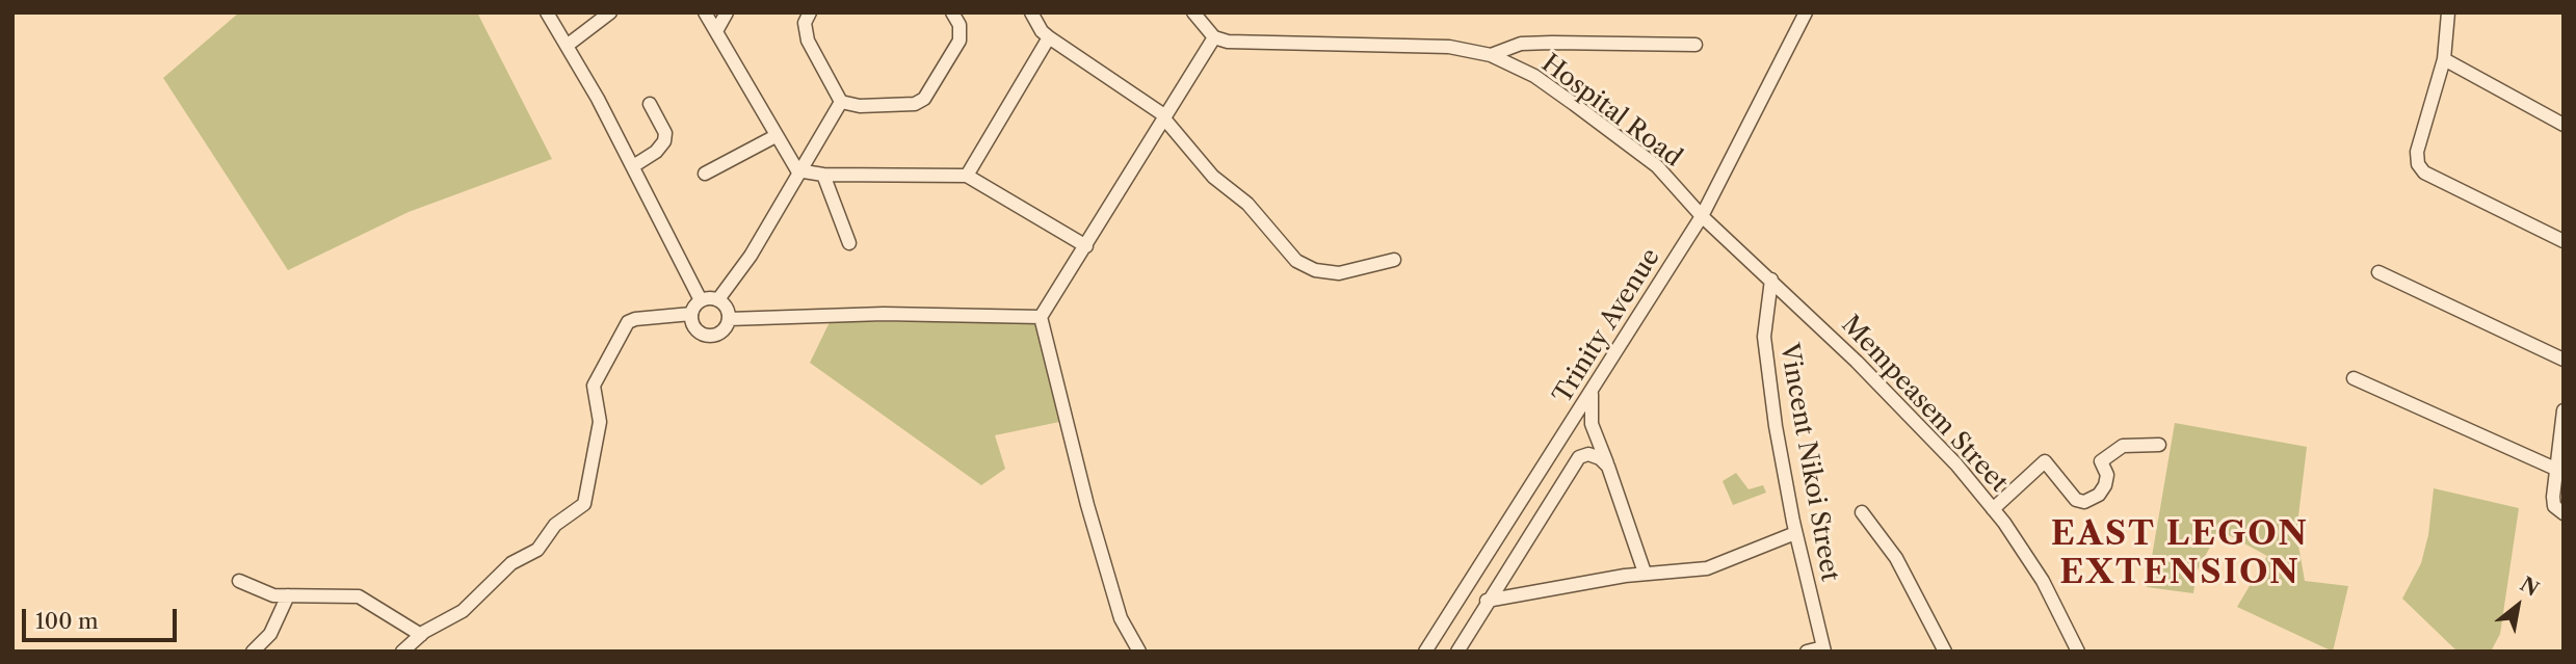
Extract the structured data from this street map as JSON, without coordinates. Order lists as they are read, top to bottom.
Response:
{
  "streets": {
    "street": [
      "Hospital Road",
      "Trinity Avenue",
      "Mempeasem Street",
      "Vincent Nikoi Street"
    ]
  },
  "crossings": [
    ["Hospital Road", "Trinity Avenue"],
    ["Hospital Road", "Mempeasem Street"],
    ["Trinity Avenue", "Mempeasem Street"],
    ["Mempeasem Street", "Vincent Nikoi Street"]
  ],
  "districts": ["EAST LEGON EXTENSION"],
  "scale_bar": "100 m",
  "north": "top right"
}
